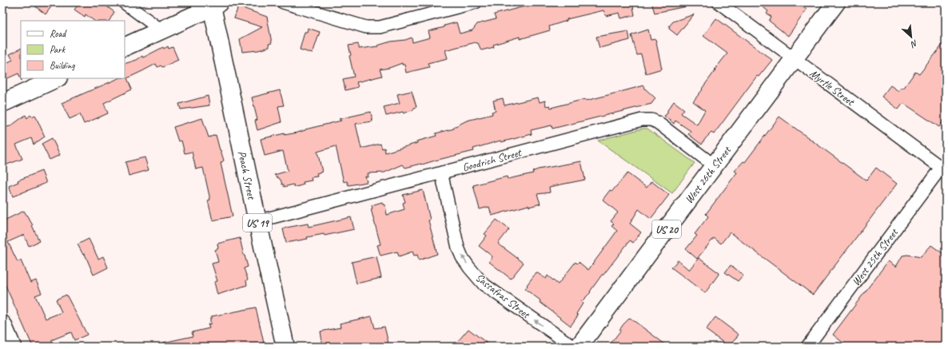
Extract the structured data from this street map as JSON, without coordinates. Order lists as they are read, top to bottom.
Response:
{
  "streets": {
    "main road": [
      "Peach Street",
      "West 26th Street",
      "US 19",
      "US 20"
    ],
    "street": [
      "Myrtle Street",
      "Goodrich Street",
      "West 25th Street",
      "Sassafras Street"
    ]
  },
  "crossings": [
    ["Myrtle Street", "West 26th Street"],
    ["Myrtle Street", "West 25th Street"],
    ["Goodrich Street", "Peach Street"],
    ["Goodrich Street", "West 26th Street"],
    ["Goodrich Street", "Sassafras Street"]
  ],
  "one_way": ["Sassafras Street"],
  "legend": ["Road", "Park", "Building"],
  "north": "bottom right"
}
